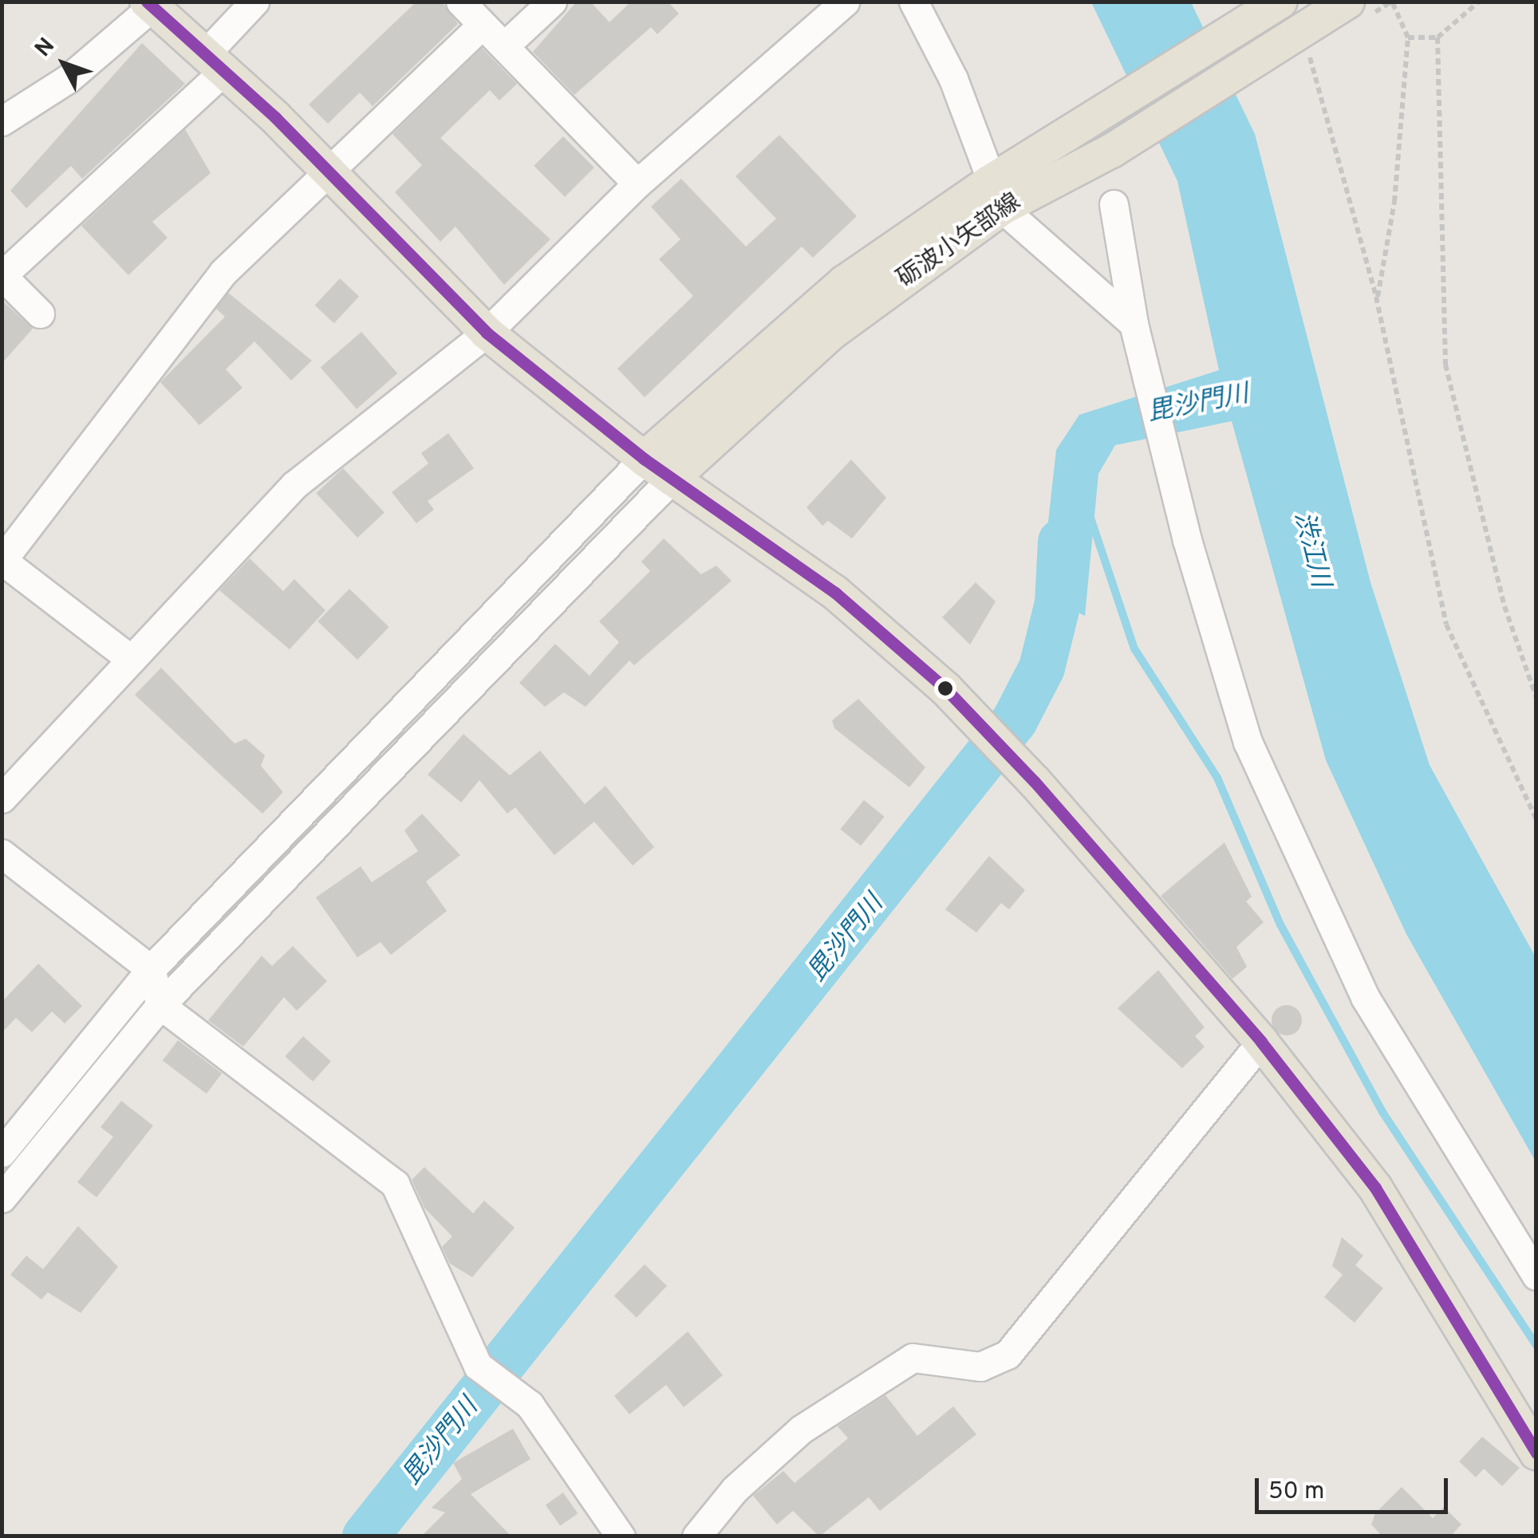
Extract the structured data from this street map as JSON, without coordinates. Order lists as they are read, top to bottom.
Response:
{
  "streets": {
    "main road": ["砺波小矢部線"]
  },
  "water": ["毘沙門川", "渋江川"],
  "scale_bar": "50 m",
  "north": "top left"
}
